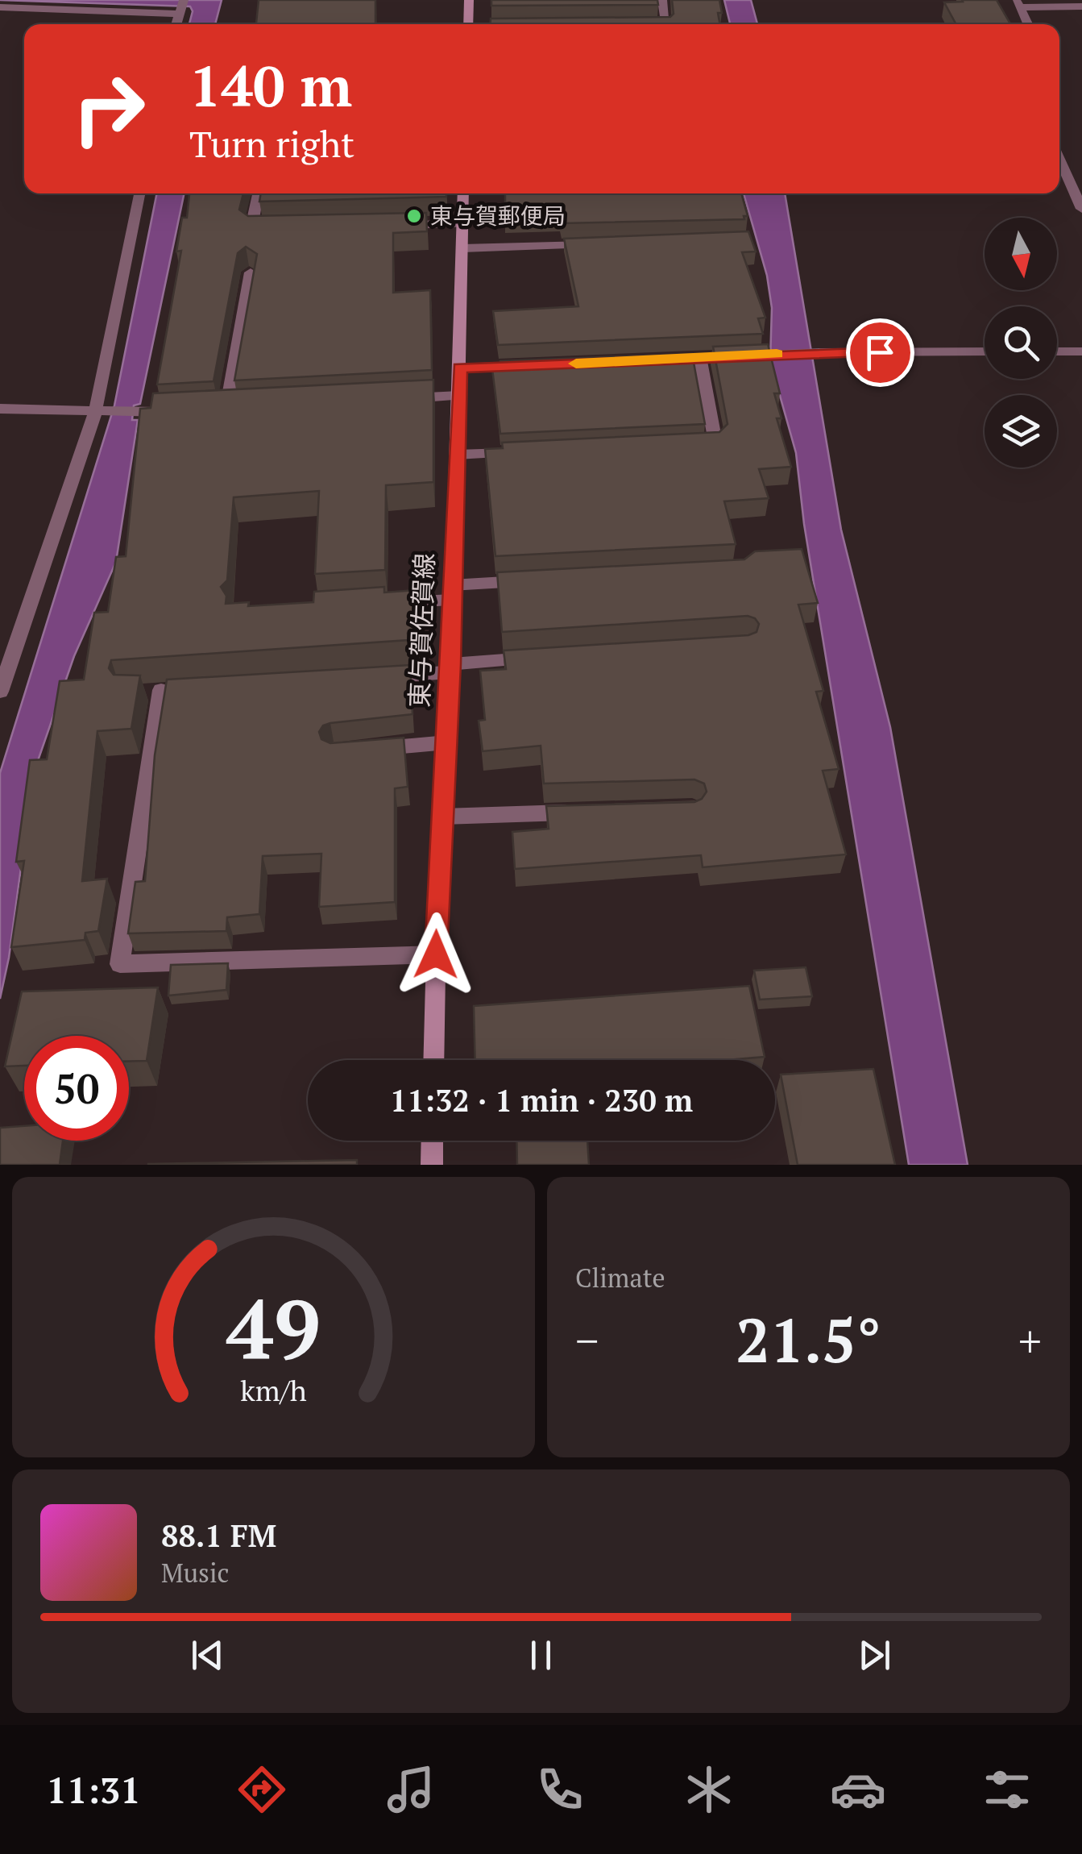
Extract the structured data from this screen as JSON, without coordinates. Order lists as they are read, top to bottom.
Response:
{
  "streets": {
    "main road": ["東与賀佐賀線"]
  },
  "places": ["東与賀郵便局"],
  "north": "bottom",
  "page": {
    "turn": ["140 m", "Turn right"],
    "limit": "50",
    "trip": "11:32 · 1 min · 230 m",
    "tile": "Climate",
    "heat": ["−", "21.5°", "+"],
    "song": ["88.1 FM", "Music"],
    "tabs": "11:31",
    "gauge": ["49", "km/h"]
  }
}
